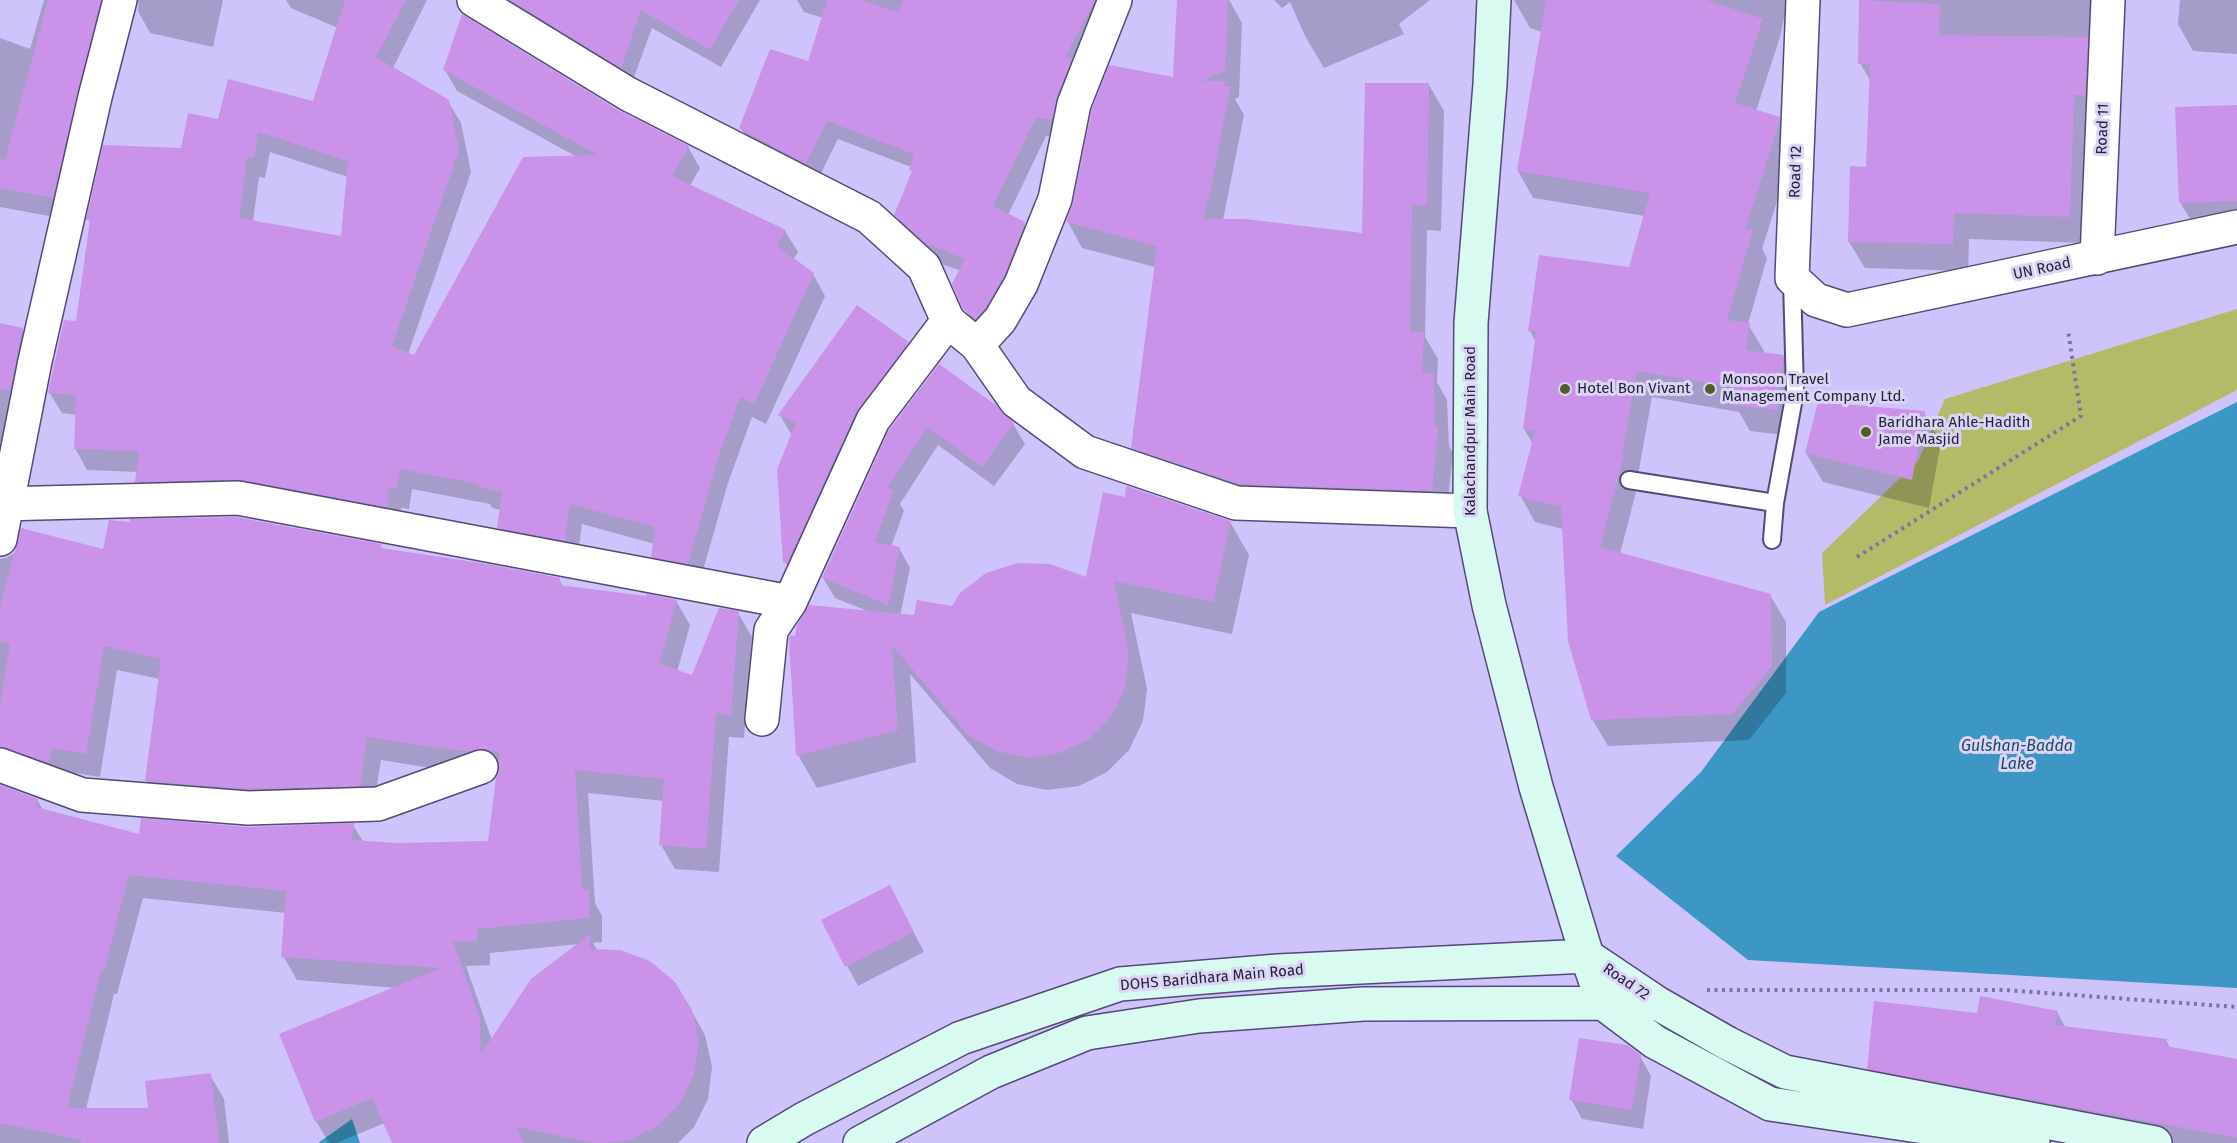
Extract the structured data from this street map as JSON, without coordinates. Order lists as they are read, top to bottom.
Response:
{
  "streets": {
    "street": [
      "Road 11",
      "Road 12",
      "UN Road",
      "Kalachandpur Main Road",
      "DOHS Baridhara Main Road",
      "Road 72"
    ]
  },
  "crossings": [
    ["Road 11", "UN Road"],
    ["Road 12", "UN Road"],
    ["Kalachandpur Main Road", "DOHS Baridhara Main Road"],
    ["Kalachandpur Main Road", "Road 72"],
    ["DOHS Baridhara Main Road", "Road 72"]
  ],
  "water": ["Gulshan-Badda Lake"],
  "places": ["Hotel Bon Vivant", "Monsoon Travel Management Company Ltd.", "Baridhara Ahle-Hadith Jame Masjid"]
}
